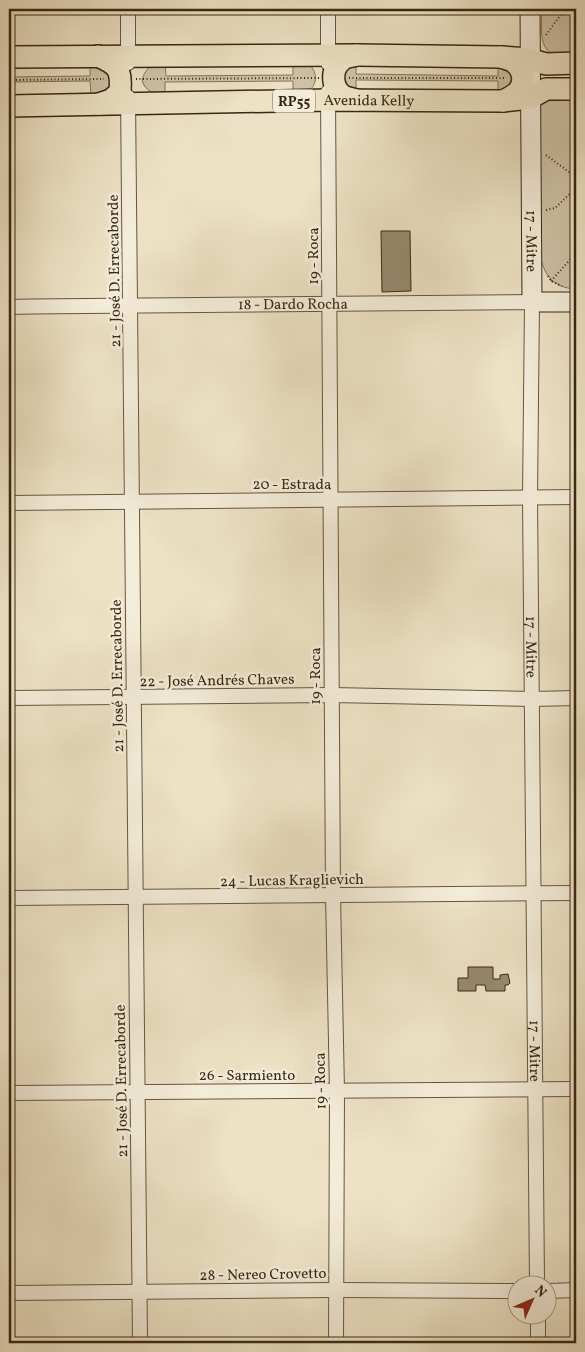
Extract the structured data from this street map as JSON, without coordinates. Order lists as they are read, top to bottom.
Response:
{
  "streets": {
    "main road": ["Avenida Kelly", "RP55"],
    "street": [
      "17 - Mitre",
      "19 - Roca",
      "21 - José D. Errecaborde",
      "18 - Dardo Rocha",
      "20 - Estrada",
      "22 - José Andrés Chaves",
      "24 - Lucas Kraglievich",
      "26 - Sarmiento",
      "28 - Nereo Crovetto"
    ]
  },
  "crossings": [
    ["Avenida Kelly", "17 - Mitre"],
    ["Avenida Kelly", "19 - Roca"],
    ["Avenida Kelly", "21 - José D. Errecaborde"],
    ["17 - Mitre", "18 - Dardo Rocha"],
    ["17 - Mitre", "20 - Estrada"],
    ["17 - Mitre", "22 - José Andrés Chaves"],
    ["17 - Mitre", "24 - Lucas Kraglievich"],
    ["17 - Mitre", "26 - Sarmiento"],
    ["19 - Roca", "18 - Dardo Rocha"],
    ["19 - Roca", "20 - Estrada"],
    ["19 - Roca", "22 - José Andrés Chaves"],
    ["19 - Roca", "24 - Lucas Kraglievich"],
    ["19 - Roca", "26 - Sarmiento"],
    ["19 - Roca", "28 - Nereo Crovetto"],
    ["21 - José D. Errecaborde", "18 - Dardo Rocha"],
    ["21 - José D. Errecaborde", "20 - Estrada"],
    ["21 - José D. Errecaborde", "22 - José Andrés Chaves"],
    ["21 - José D. Errecaborde", "24 - Lucas Kraglievich"],
    ["21 - José D. Errecaborde", "26 - Sarmiento"],
    ["21 - José D. Errecaborde", "28 - Nereo Crovetto"]
  ],
  "north": "top right"
}
